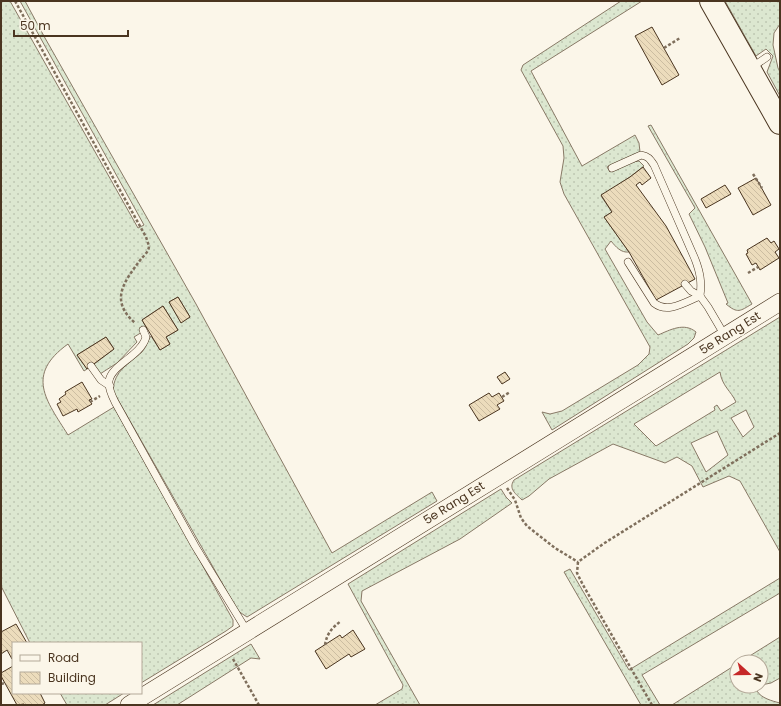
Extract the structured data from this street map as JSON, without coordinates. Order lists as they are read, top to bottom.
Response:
{
  "streets": {
    "street": ["5e Rang Est"]
  },
  "legend": ["Road", "Building"],
  "scale_bar": "50 m",
  "north": "right"
}
